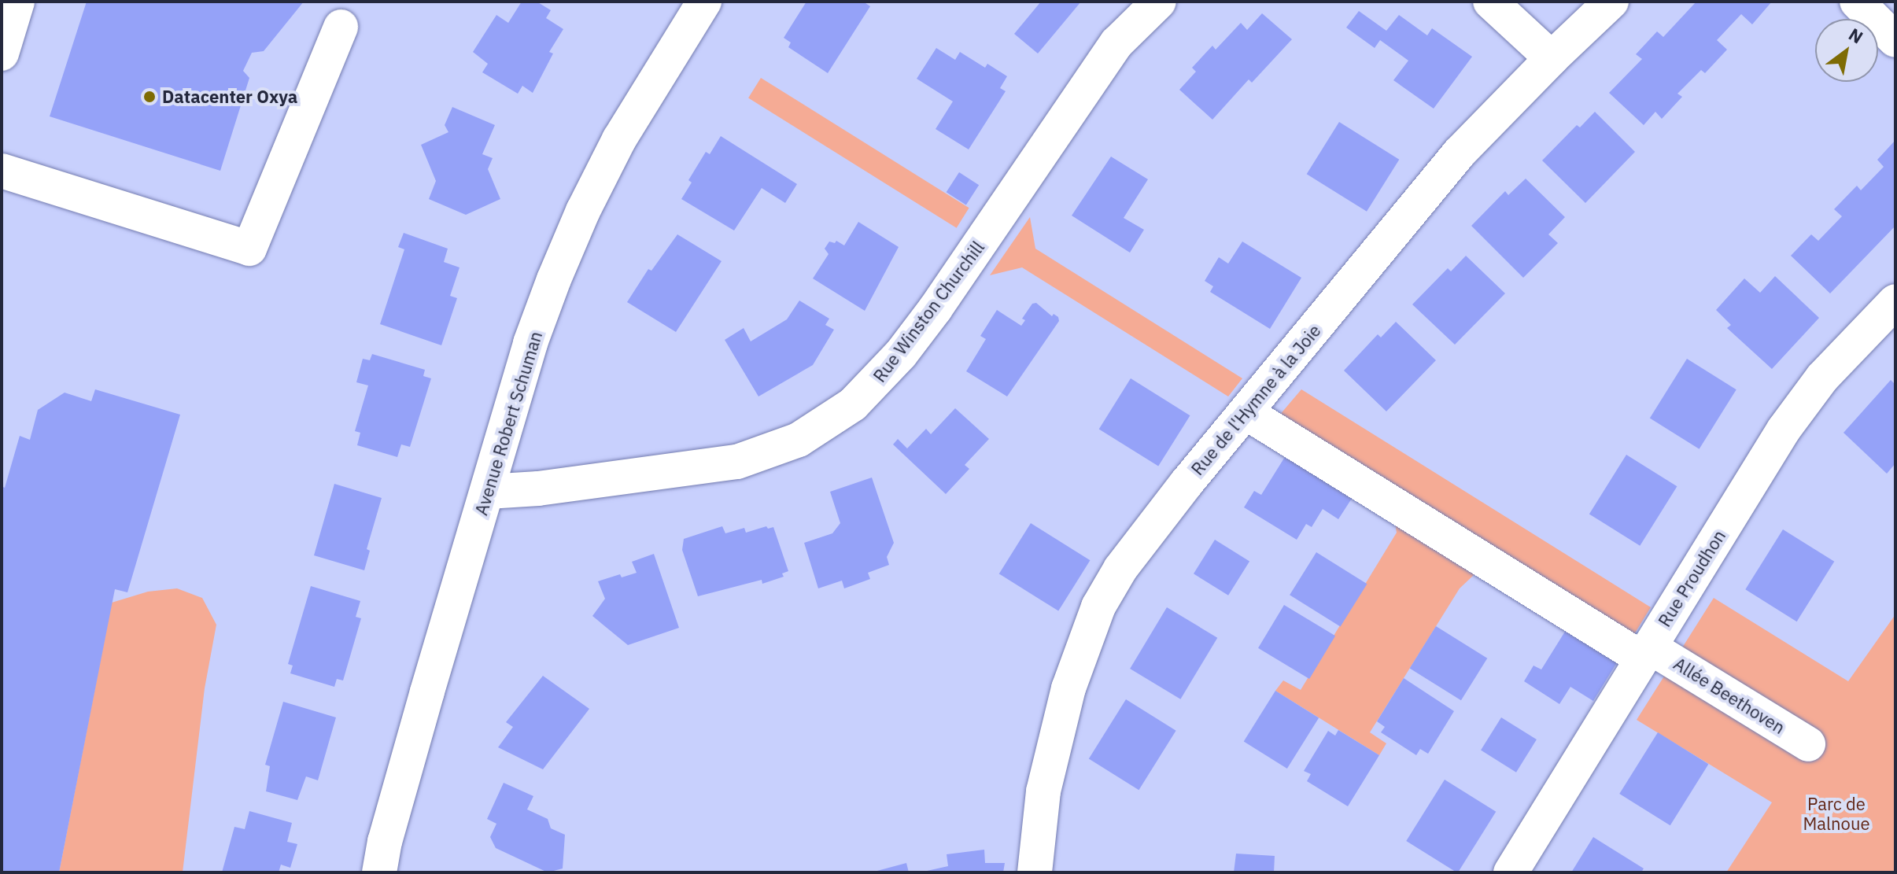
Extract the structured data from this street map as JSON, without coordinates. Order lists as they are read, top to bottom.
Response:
{
  "streets": {
    "street": [
      "Rue Winston Churchill",
      "Rue de l'Hymne à la Joie",
      "Avenue Robert Schuman",
      "Rue Proudhon",
      "Allée Beethoven"
    ]
  },
  "crossings": [
    ["Rue Winston Churchill", "Avenue Robert Schuman"],
    ["Rue de l'Hymne à la Joie", "Allée Beethoven"],
    ["Rue Proudhon", "Allée Beethoven"]
  ],
  "parks": ["Parc de Malnoue"],
  "places": ["Datacenter Oxya"],
  "north": "top right"
}
